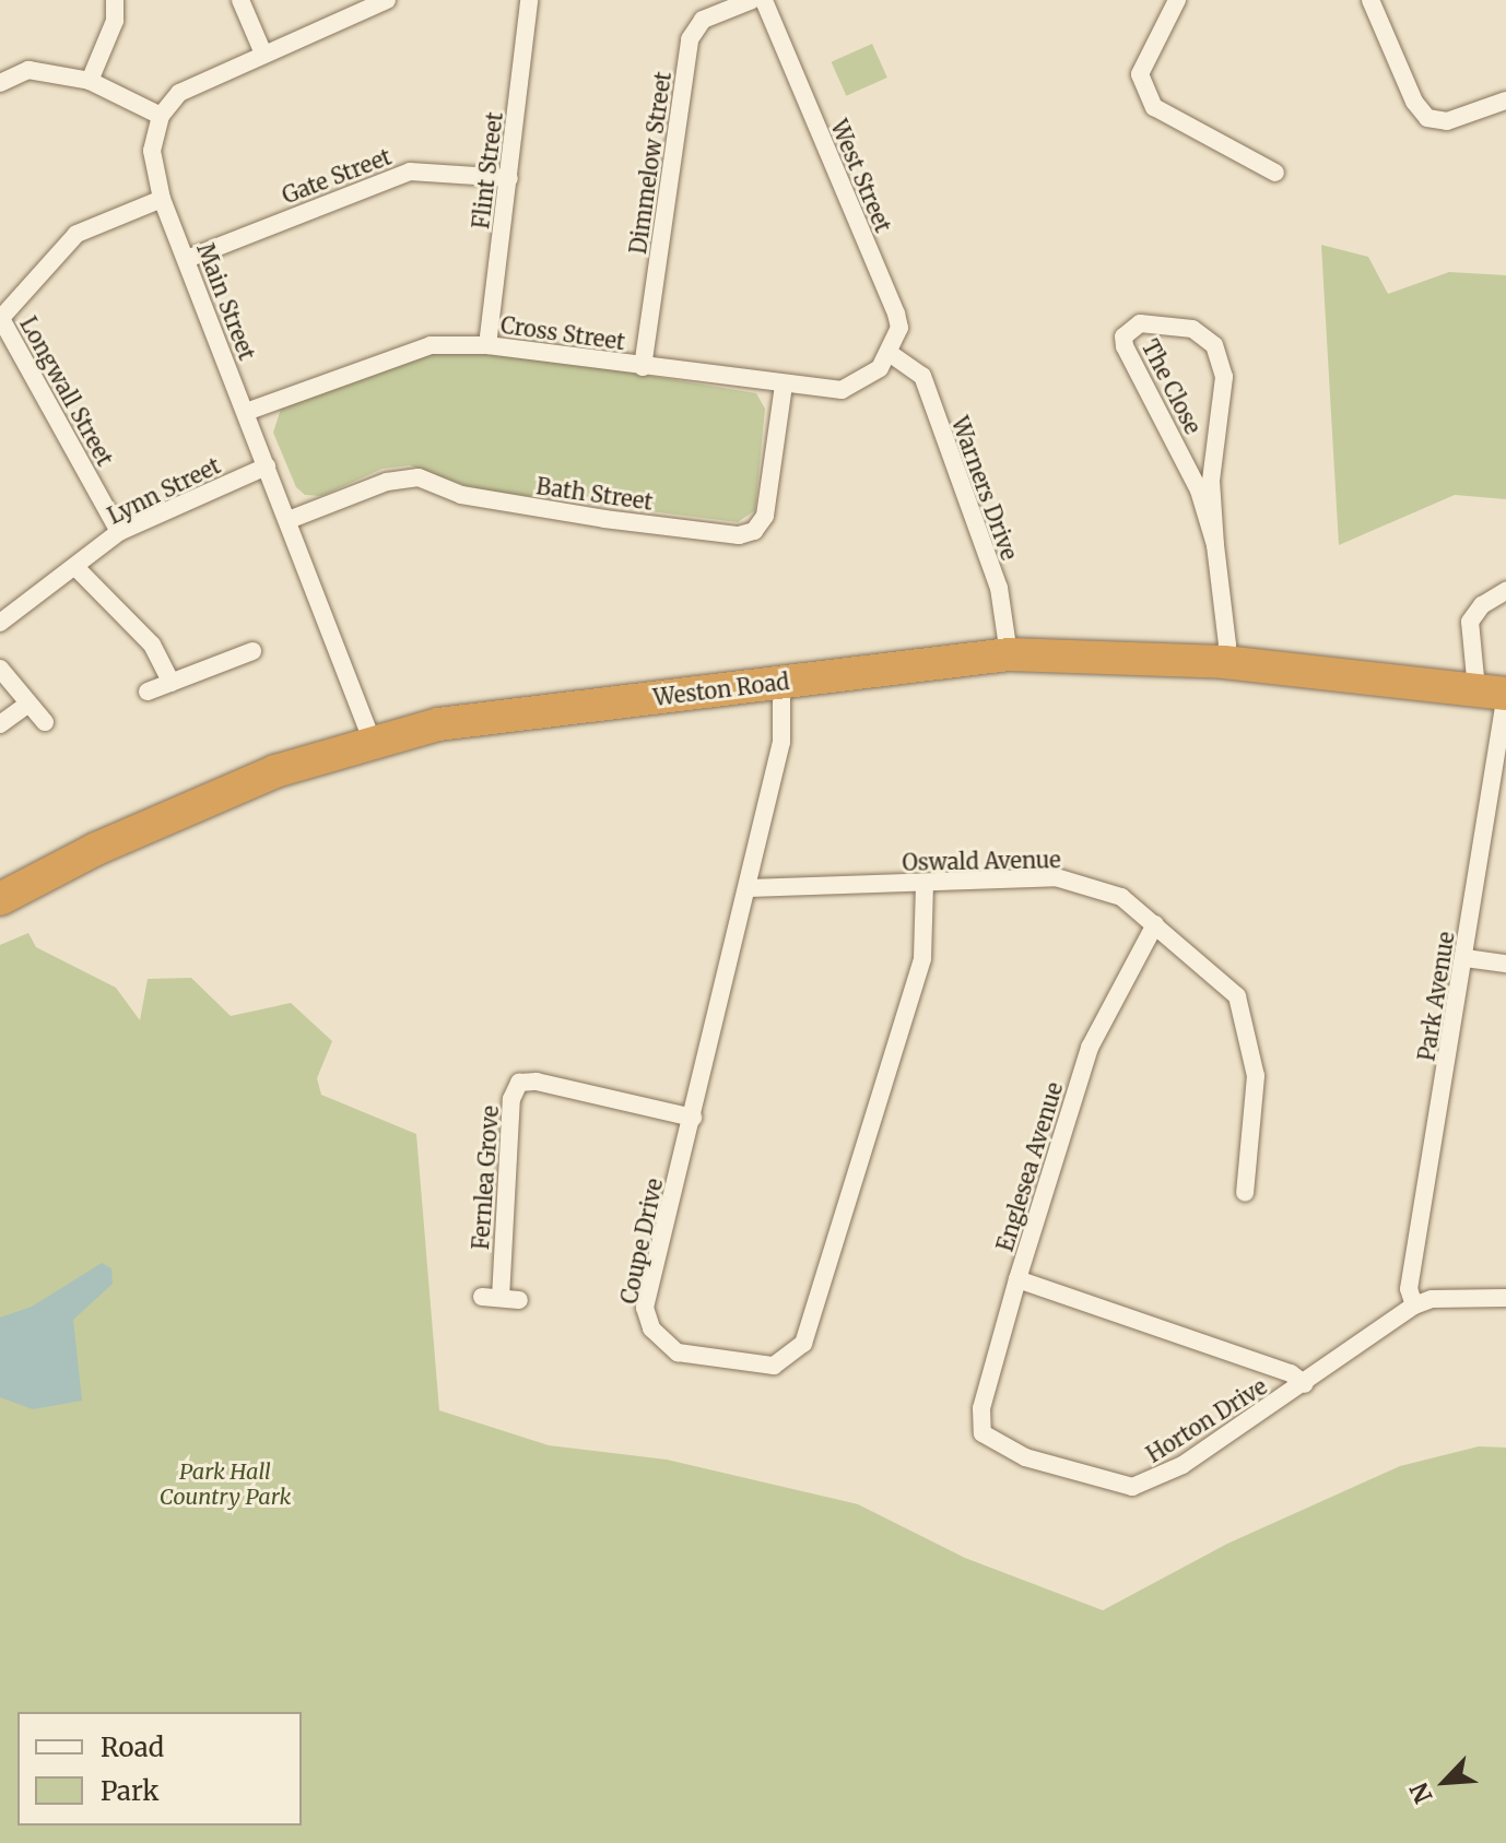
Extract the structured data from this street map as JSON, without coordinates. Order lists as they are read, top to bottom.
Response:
{
  "streets": {
    "highway": ["Weston Road"],
    "street": [
      "Dimmelow Street",
      "Flint Street",
      "Gate Street",
      "West Street",
      "Main Street",
      "Cross Street",
      "The Close",
      "Longwall Street",
      "Warners Drive",
      "Lynn Street",
      "Bath Street",
      "Oswald Avenue",
      "Park Avenue",
      "Englesea Avenue",
      "Fernlea Grove",
      "Coupe Drive",
      "Horton Drive"
    ]
  },
  "crossings": [
    ["Dimmelow Street", "Cross Street"],
    ["Flint Street", "Gate Street"],
    ["Flint Street", "Cross Street"],
    ["Gate Street", "Main Street"],
    ["West Street", "Cross Street"],
    ["West Street", "Warners Drive"],
    ["Main Street", "Cross Street"],
    ["Main Street", "Lynn Street"],
    ["Main Street", "Bath Street"],
    ["Main Street", "Weston Road"],
    ["Cross Street", "Warners Drive"],
    ["Cross Street", "Bath Street"],
    ["The Close", "Weston Road"],
    ["Longwall Street", "Lynn Street"],
    ["Warners Drive", "Weston Road"],
    ["Weston Road", "Park Avenue"],
    ["Weston Road", "Coupe Drive"],
    ["Oswald Avenue", "Englesea Avenue"],
    ["Oswald Avenue", "Coupe Drive"],
    ["Park Avenue", "Horton Drive"],
    ["Englesea Avenue", "Horton Drive"],
    ["Fernlea Grove", "Coupe Drive"]
  ],
  "parks": ["Park Hall Country Park"],
  "legend": ["Road", "Park"],
  "north": "bottom left"
}
